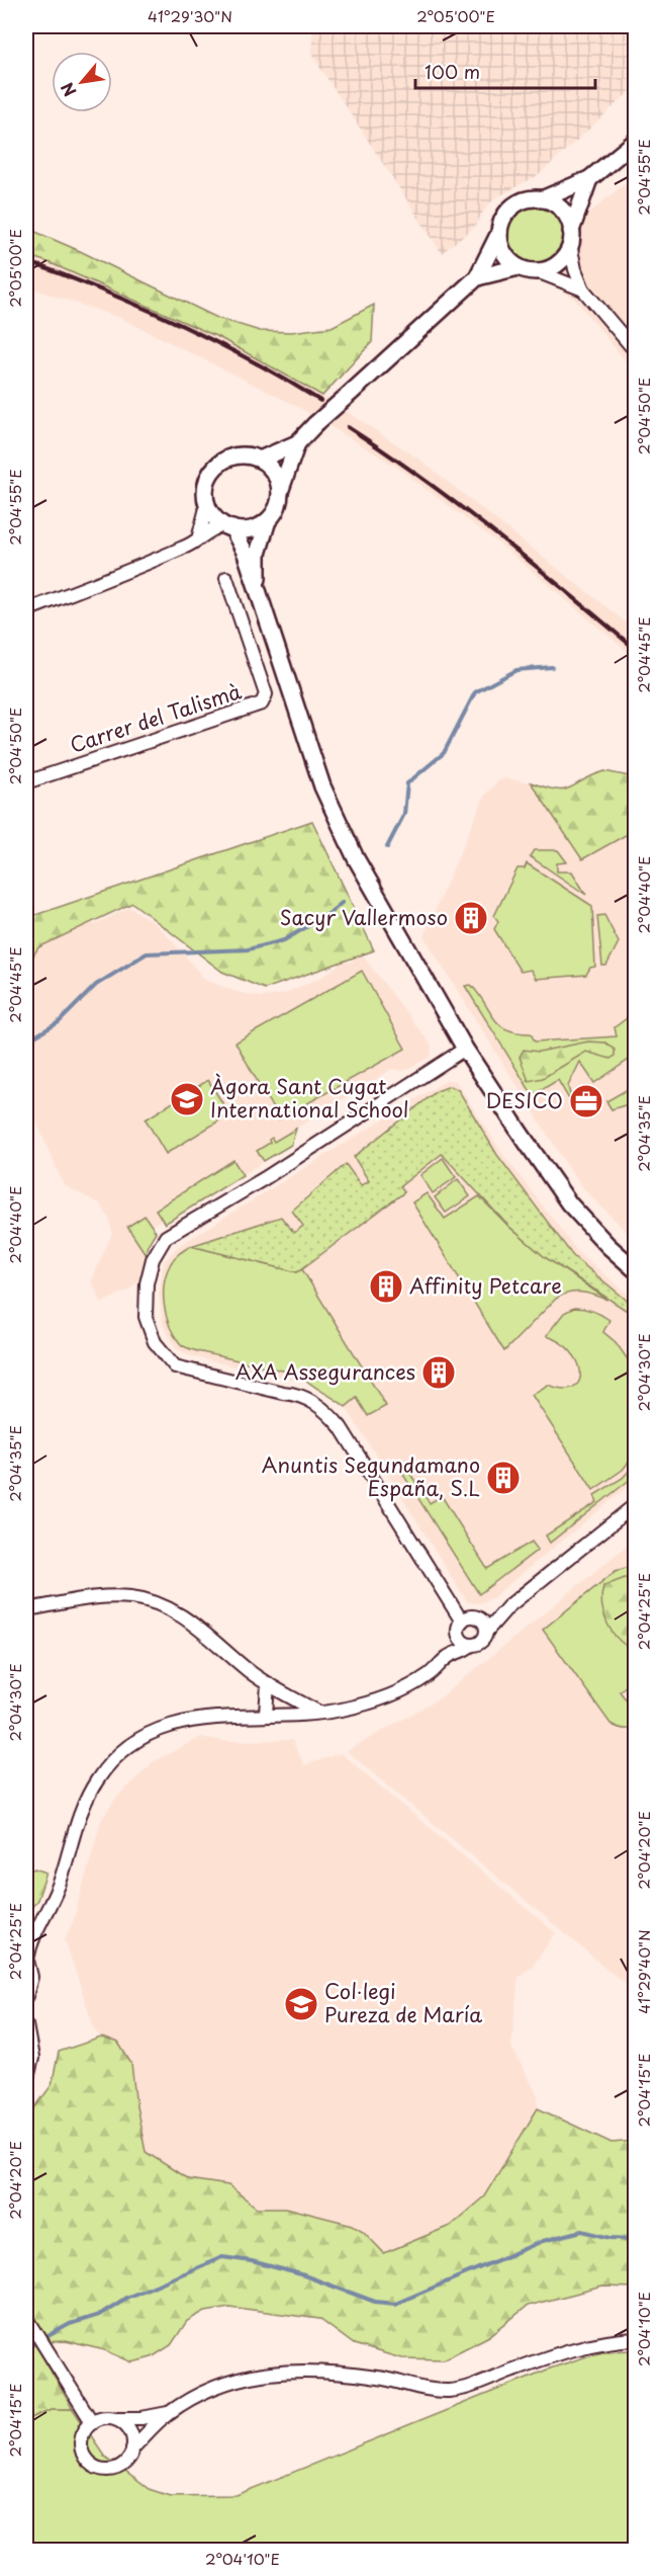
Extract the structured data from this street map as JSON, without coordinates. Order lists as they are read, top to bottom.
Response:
{
  "streets": {
    "street": ["Carrer del Talismà"]
  },
  "places": {
    "building": [
      "Sacyr Vallermoso",
      "Affinity Petcare",
      "AXA Assegurances",
      "Anuntis Segundamano España, S.L"
    ],
    "school or university": ["Àgora Sant Cugat International School", "Col·legi Pureza de María"],
    "office": ["DESICO"]
  },
  "scale_bar": "100 m",
  "north": "bottom left",
  "coordinates": [
    "41°29'30\"N",
    "2°05'00\"E",
    "2°04'55\"E",
    "2°04'50\"E",
    "2°04'45\"E",
    "2°04'40\"E",
    "2°04'35\"E",
    "2°04'30\"E",
    "2°04'25\"E",
    "2°04'20\"E",
    "41°29'40\"N",
    "2°04'15\"E",
    "2°04'10\"E"
  ]
}
